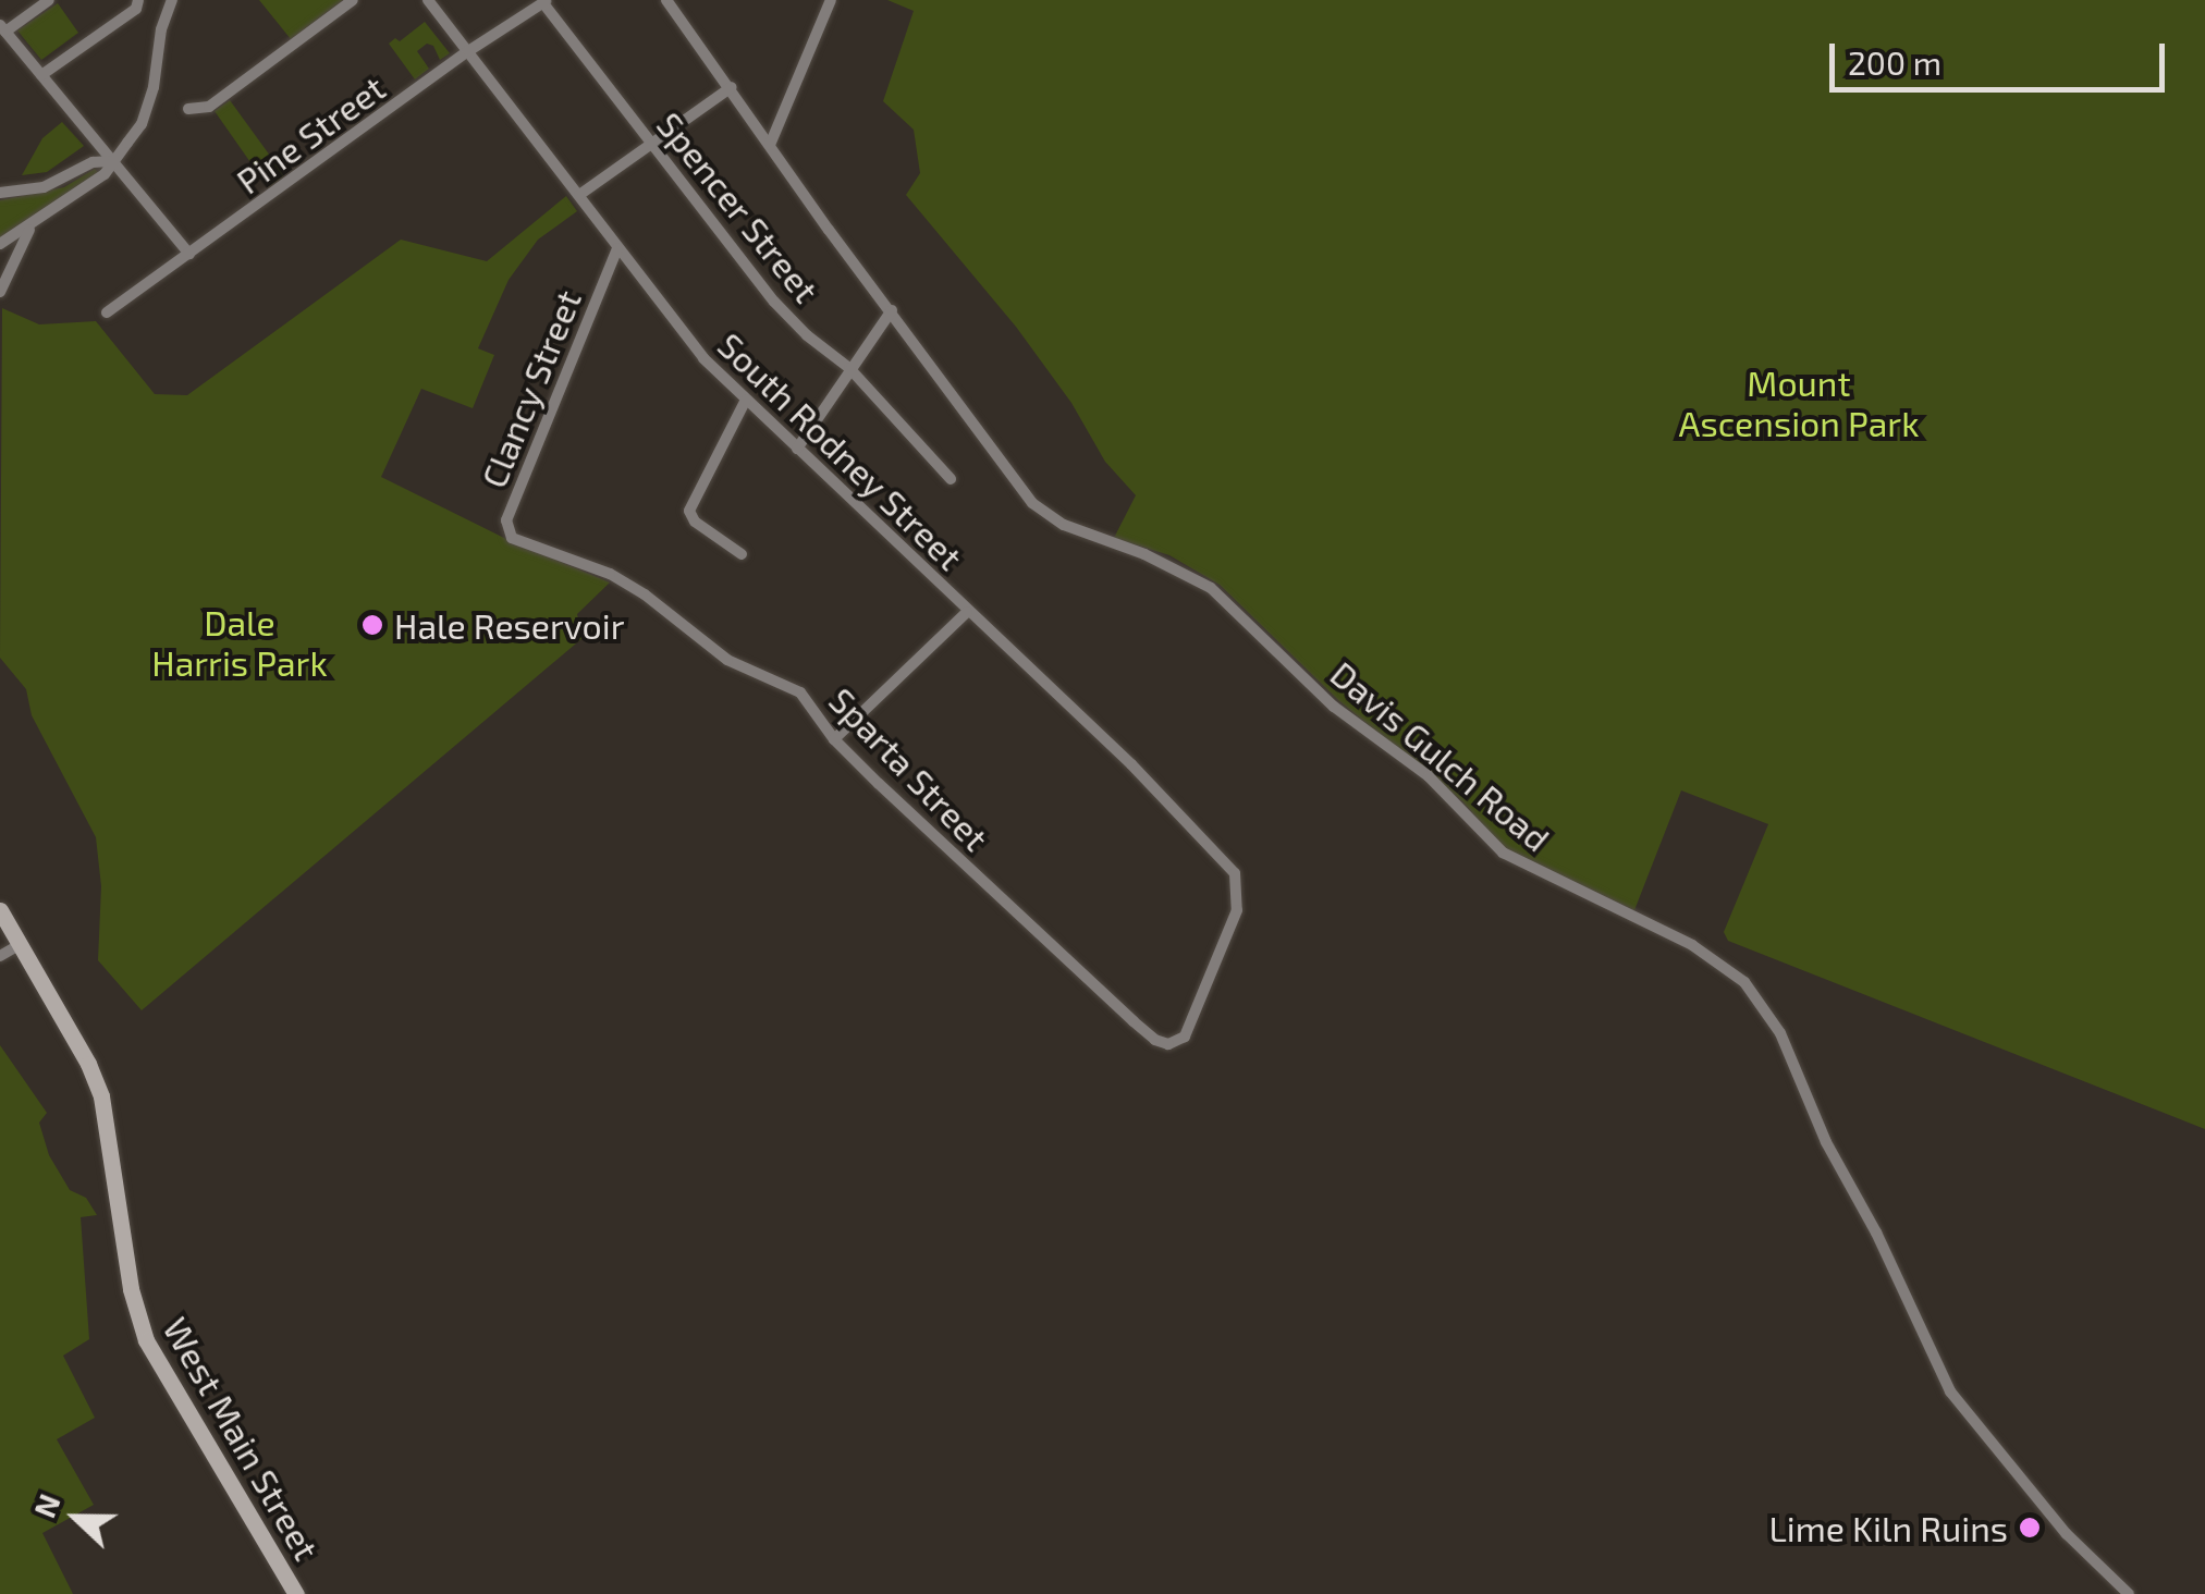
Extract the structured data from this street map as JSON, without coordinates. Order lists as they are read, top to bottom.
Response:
{
  "streets": {
    "street": [
      "Pine Street",
      "Spencer Street",
      "Clancy Street",
      "South Rodney Street",
      "Davis Gulch Road",
      "Sparta Street",
      "West Main Street"
    ]
  },
  "crossings": [
    ["Pine Street", "Spencer Street"],
    ["Pine Street", "South Rodney Street"],
    ["Clancy Street", "South Rodney Street"],
    ["Clancy Street", "Sparta Street"],
    ["South Rodney Street", "Sparta Street"]
  ],
  "parks": ["Mount Ascension Park", "Dale Harris Park"],
  "places": ["Hale Reservoir", "Lime Kiln Ruins"],
  "scale_bar": "200 m",
  "north": "left"
}
